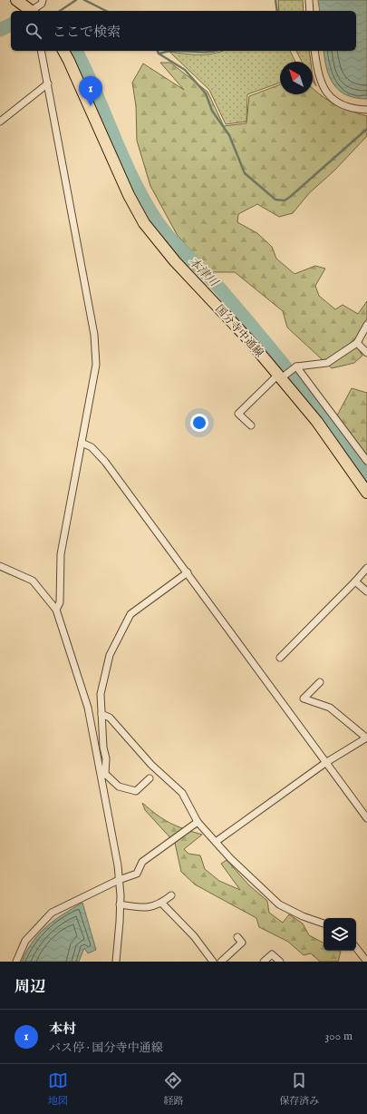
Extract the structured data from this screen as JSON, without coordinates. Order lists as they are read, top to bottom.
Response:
{
  "streets": {
    "main road": ["国分寺中通線"]
  },
  "water": ["本津川"],
  "north": "top left",
  "page": {
    "search": "ここで検索",
    "pins": "1",
    "heading": "周辺",
    "list": [
      {
        "mark": "1",
        "name": "本村",
        "note": "バス停 · 国分寺中通線",
        "value": "300 m"
      }
    ],
    "nav": ["地図", "経路", "保存済み"]
  }
}
